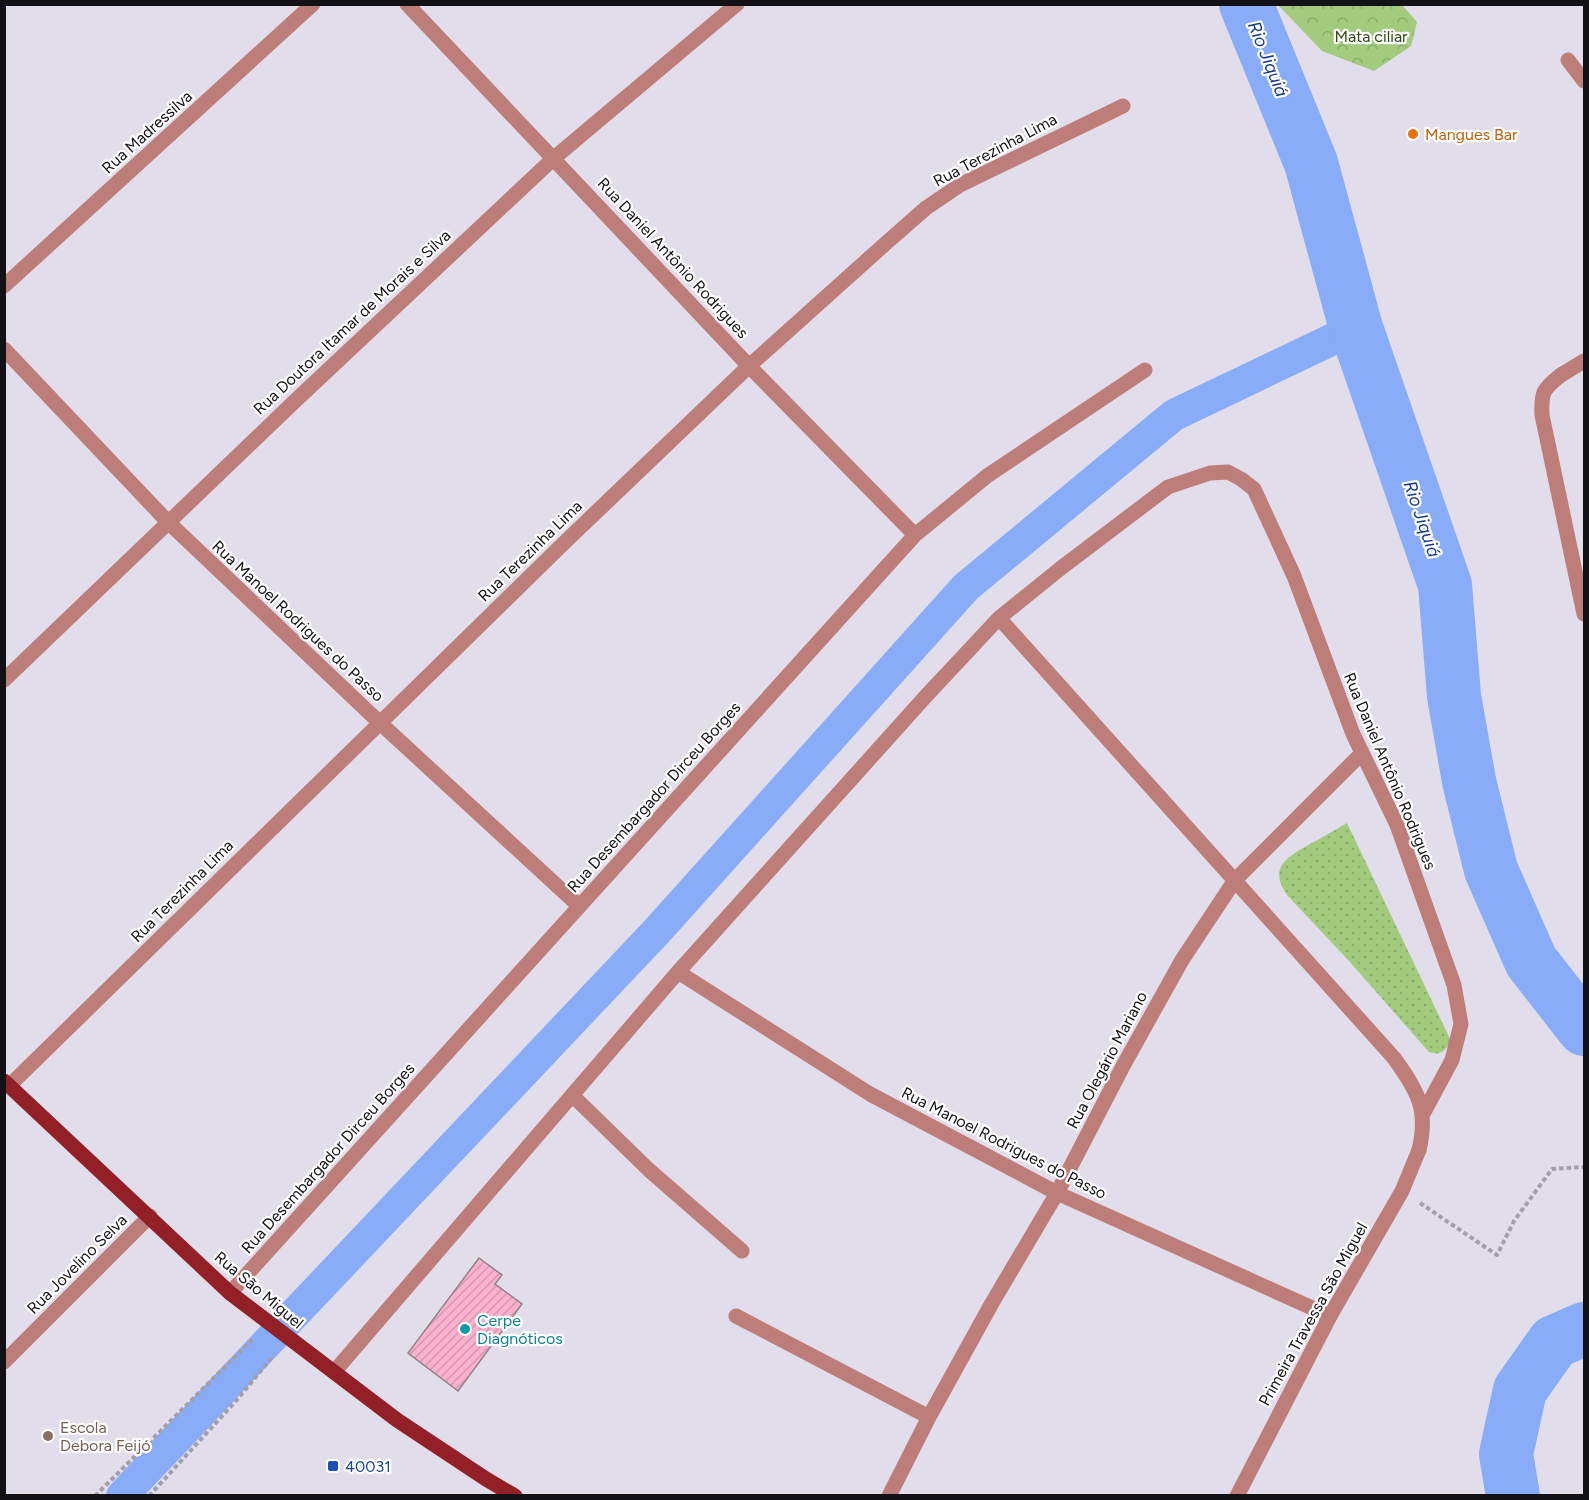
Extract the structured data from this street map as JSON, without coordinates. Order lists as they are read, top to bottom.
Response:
{
  "streets": {
    "main road": ["Rua São Miguel"],
    "street": [
      "Rua Madressilva",
      "Rua Terezinha Lima",
      "Rua Daniel Antônio Rodrigues",
      "Rua Doutora Itamar de Morais e Silva",
      "Rua Manoel Rodrigues do Passo",
      "Rua Desembargador Dirceu Borges",
      "Rua Olegário Mariano",
      "Rua Jovelino Selva",
      "Primeira Travessa São Miguel"
    ]
  },
  "crossings": [
    ["Rua Terezinha Lima", "Rua Daniel Antônio Rodrigues"],
    ["Rua Terezinha Lima", "Rua Manoel Rodrigues do Passo"],
    ["Rua Terezinha Lima", "Rua São Miguel"],
    ["Rua Daniel Antônio Rodrigues", "Rua Doutora Itamar de Morais e Silva"],
    ["Rua Daniel Antônio Rodrigues", "Rua Desembargador Dirceu Borges"],
    ["Rua Daniel Antônio Rodrigues", "Rua Olegário Mariano"],
    ["Rua Daniel Antônio Rodrigues", "Primeira Travessa São Miguel"],
    ["Rua Doutora Itamar de Morais e Silva", "Rua Manoel Rodrigues do Passo"],
    ["Rua Manoel Rodrigues do Passo", "Rua Desembargador Dirceu Borges"],
    ["Rua Manoel Rodrigues do Passo", "Rua Olegário Mariano"],
    ["Rua Manoel Rodrigues do Passo", "Primeira Travessa São Miguel"],
    ["Rua Desembargador Dirceu Borges", "Rua São Miguel"],
    ["Rua Jovelino Selva", "Rua São Miguel"]
  ],
  "water": ["Rio Jiquiá"],
  "parks": ["Mata ciliar"],
  "places": {
    "other": ["Mangues Bar", "Cerpe Diagnóticos", "Escola Debora Feijó"],
    "transit": ["40031"]
  }
}
